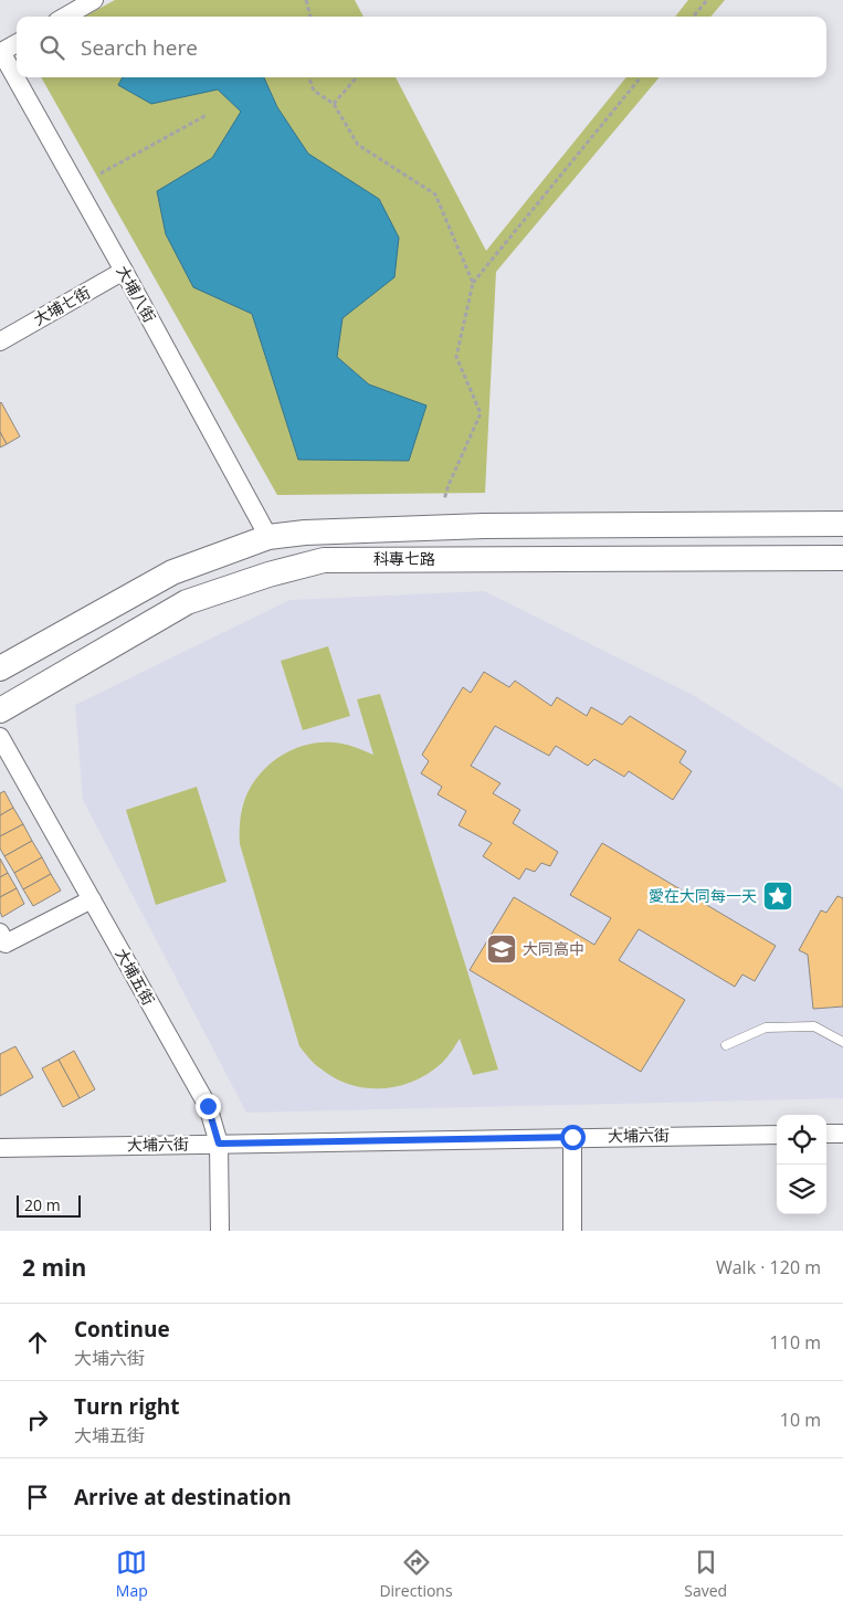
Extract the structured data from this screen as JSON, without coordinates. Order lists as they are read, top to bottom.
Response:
{
  "streets": {
    "street": [
      "大埔八街",
      "大埔七街",
      "科專七路",
      "大埔五街",
      "大埔六街"
    ]
  },
  "crossings": [
    ["大埔八街", "大埔七街"],
    ["大埔八街", "科專七路"],
    ["大埔五街", "大埔六街"]
  ],
  "places": {
    "place": ["愛在大同每一天"],
    "school or university": ["大同高中"]
  },
  "scale_bar": "20 m",
  "page": {
    "search": "Search here",
    "scale": "20 m",
    "heading": ["2 min", "Walk · 120 m"],
    "list": [
      ["Continue", "大埔六街", "110 m"],
      ["Turn right", "大埔五街", "10 m"],
      "Arrive at destination"
    ],
    "nav": ["Map", "Directions", "Saved"]
  }
}
